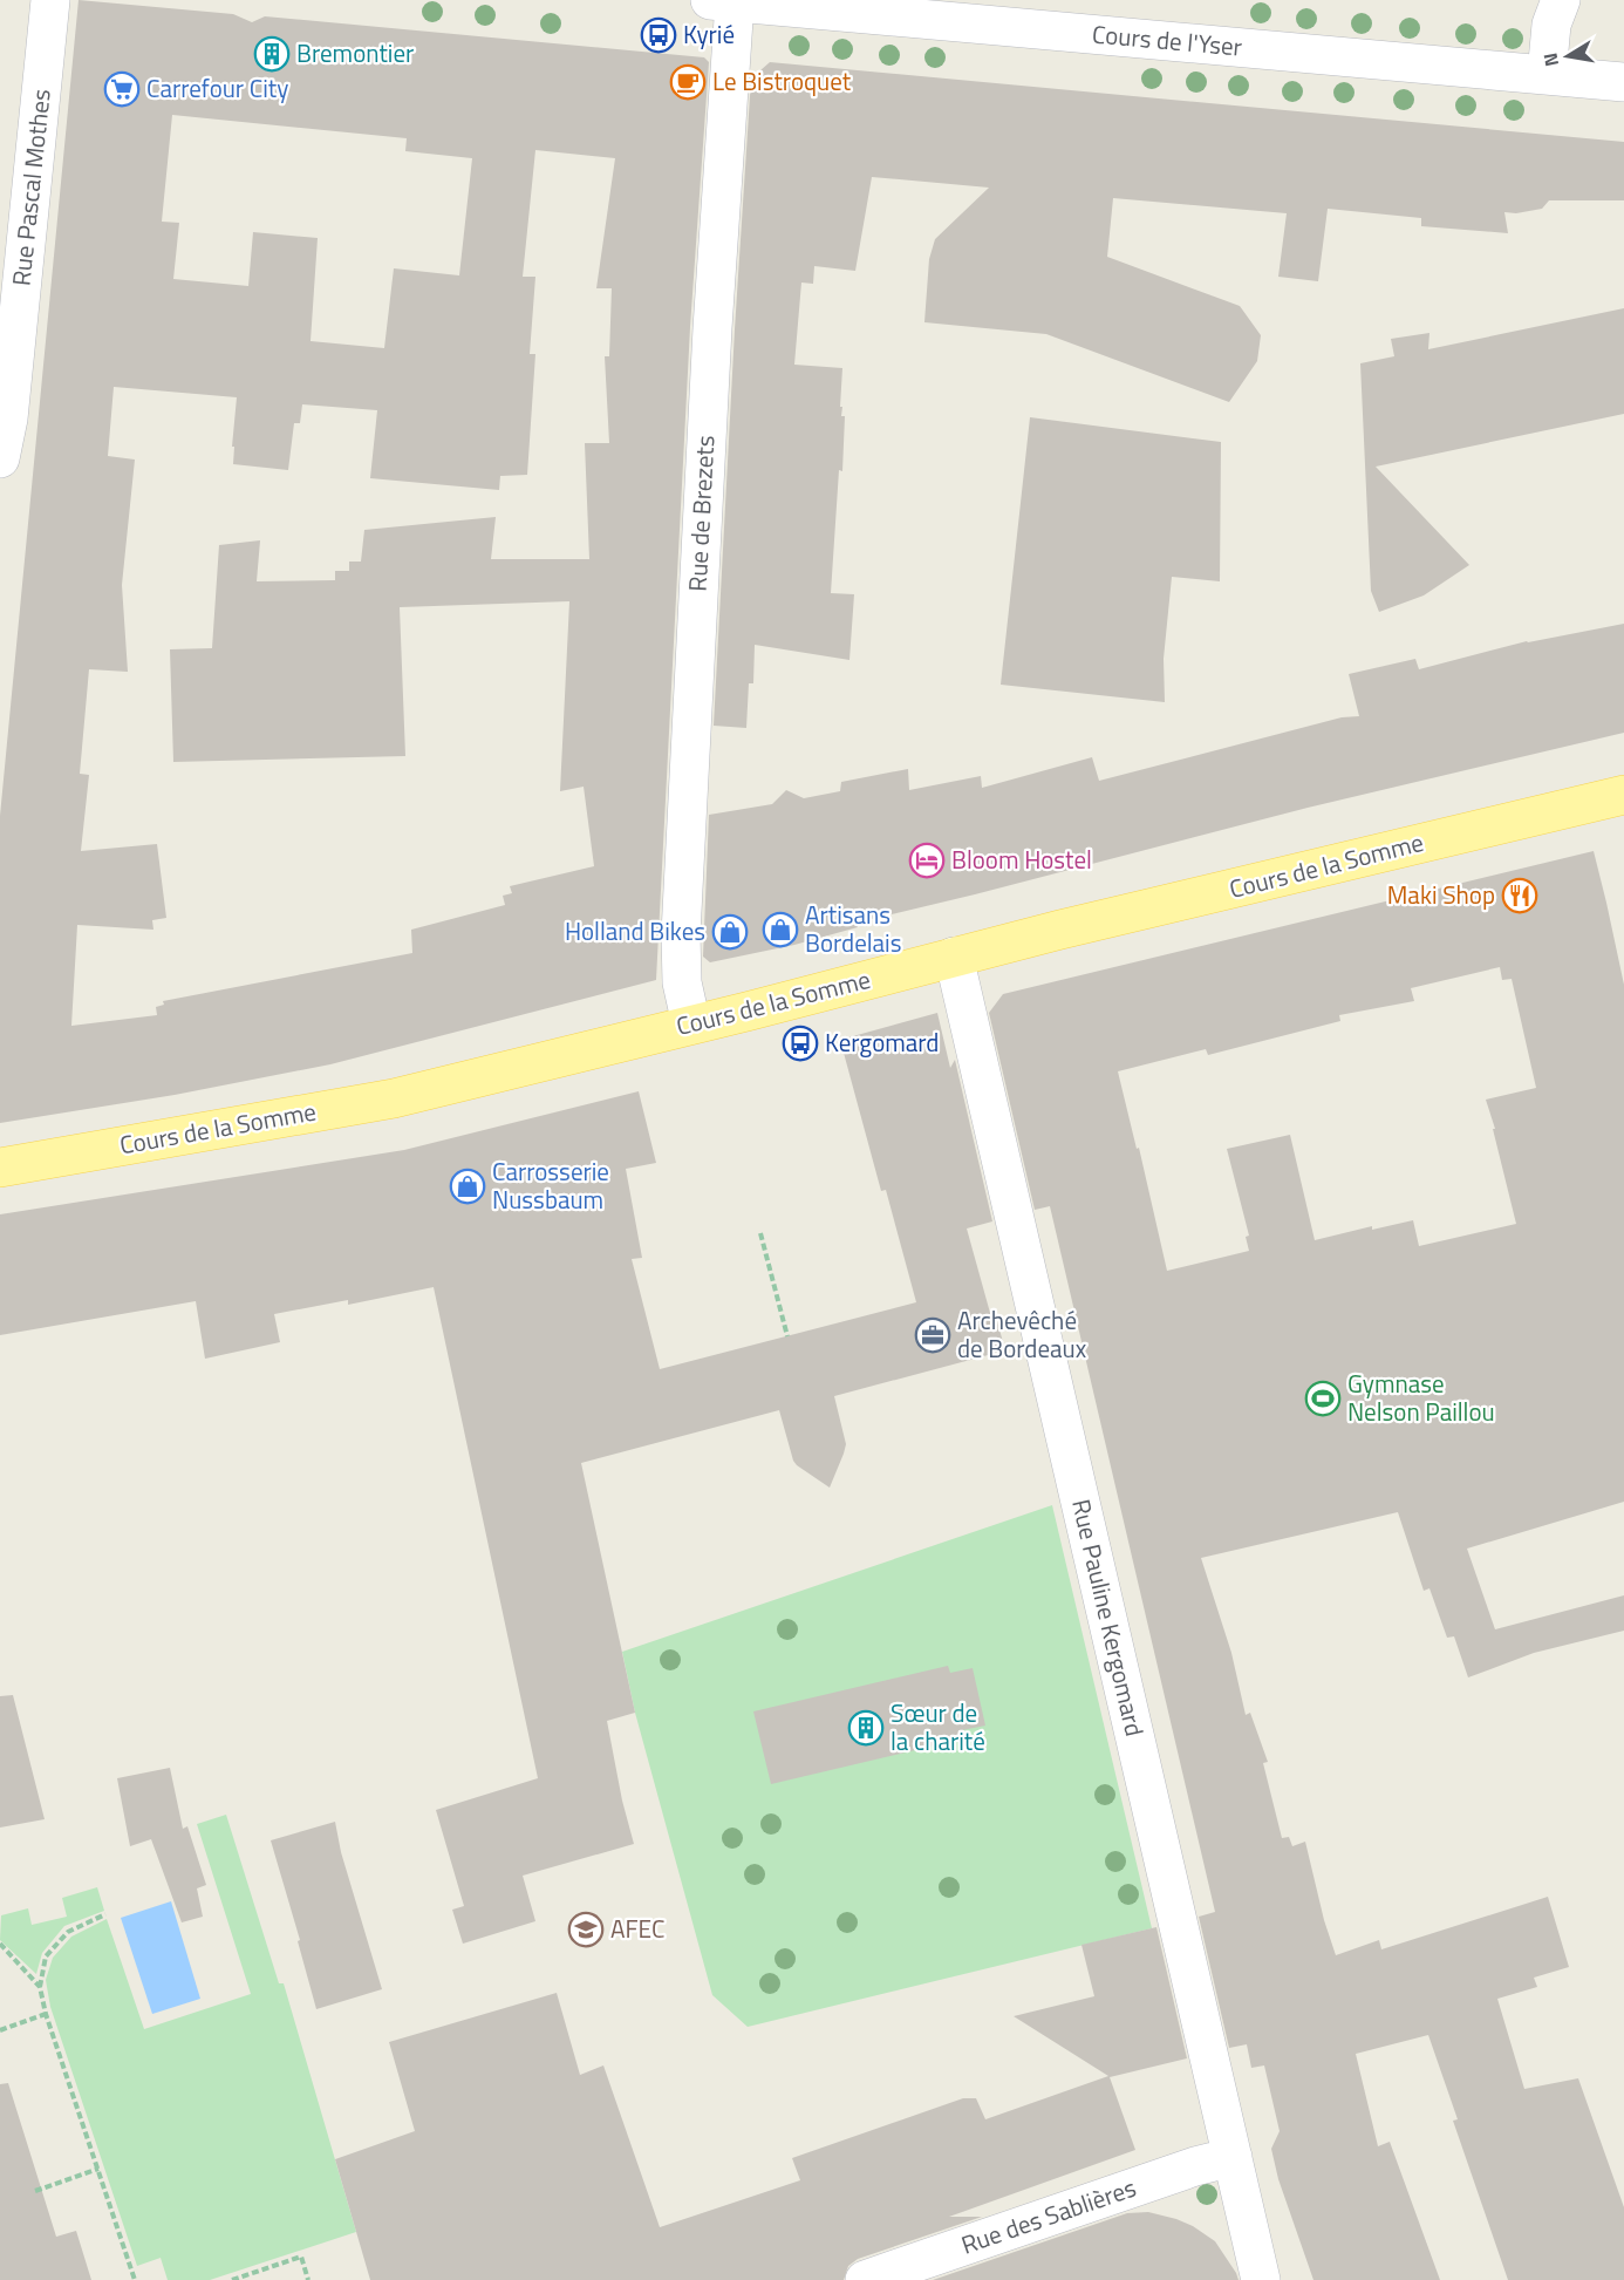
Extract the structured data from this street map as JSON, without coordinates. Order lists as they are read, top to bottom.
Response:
{
  "streets": {
    "main road": ["Cours de la Somme"],
    "street": [
      "Cours de l'Yser",
      "Rue Pascal Mothes",
      "Rue de Brezets",
      "Rue Pauline Kergomard",
      "Rue des Sablières"
    ]
  },
  "crossings": [
    ["Cours de l'Yser", "Rue de Brezets"],
    ["Rue de Brezets", "Cours de la Somme"],
    ["Cours de la Somme", "Rue Pauline Kergomard"],
    ["Rue Pauline Kergomard", "Rue des Sablières"]
  ],
  "places": {
    "bus stop": ["Kyrié", "Kergomard"],
    "building": ["Bremontier", "Sœur de la charité"],
    "cafe": ["Le Bistroquet"],
    "supermarket": ["Carrefour City"],
    "hotel": ["Bloom Hostel"],
    "restaurant": ["Maki Shop"],
    "shop": ["Artisans Bordelais", "Holland Bikes", "Carrosserie Nussbaum"],
    "office": ["Archevêché de Bordeaux"],
    "sports": ["Gymnase Nelson Paillou"],
    "school or university": ["AFEC"]
  },
  "north": "left"
}
